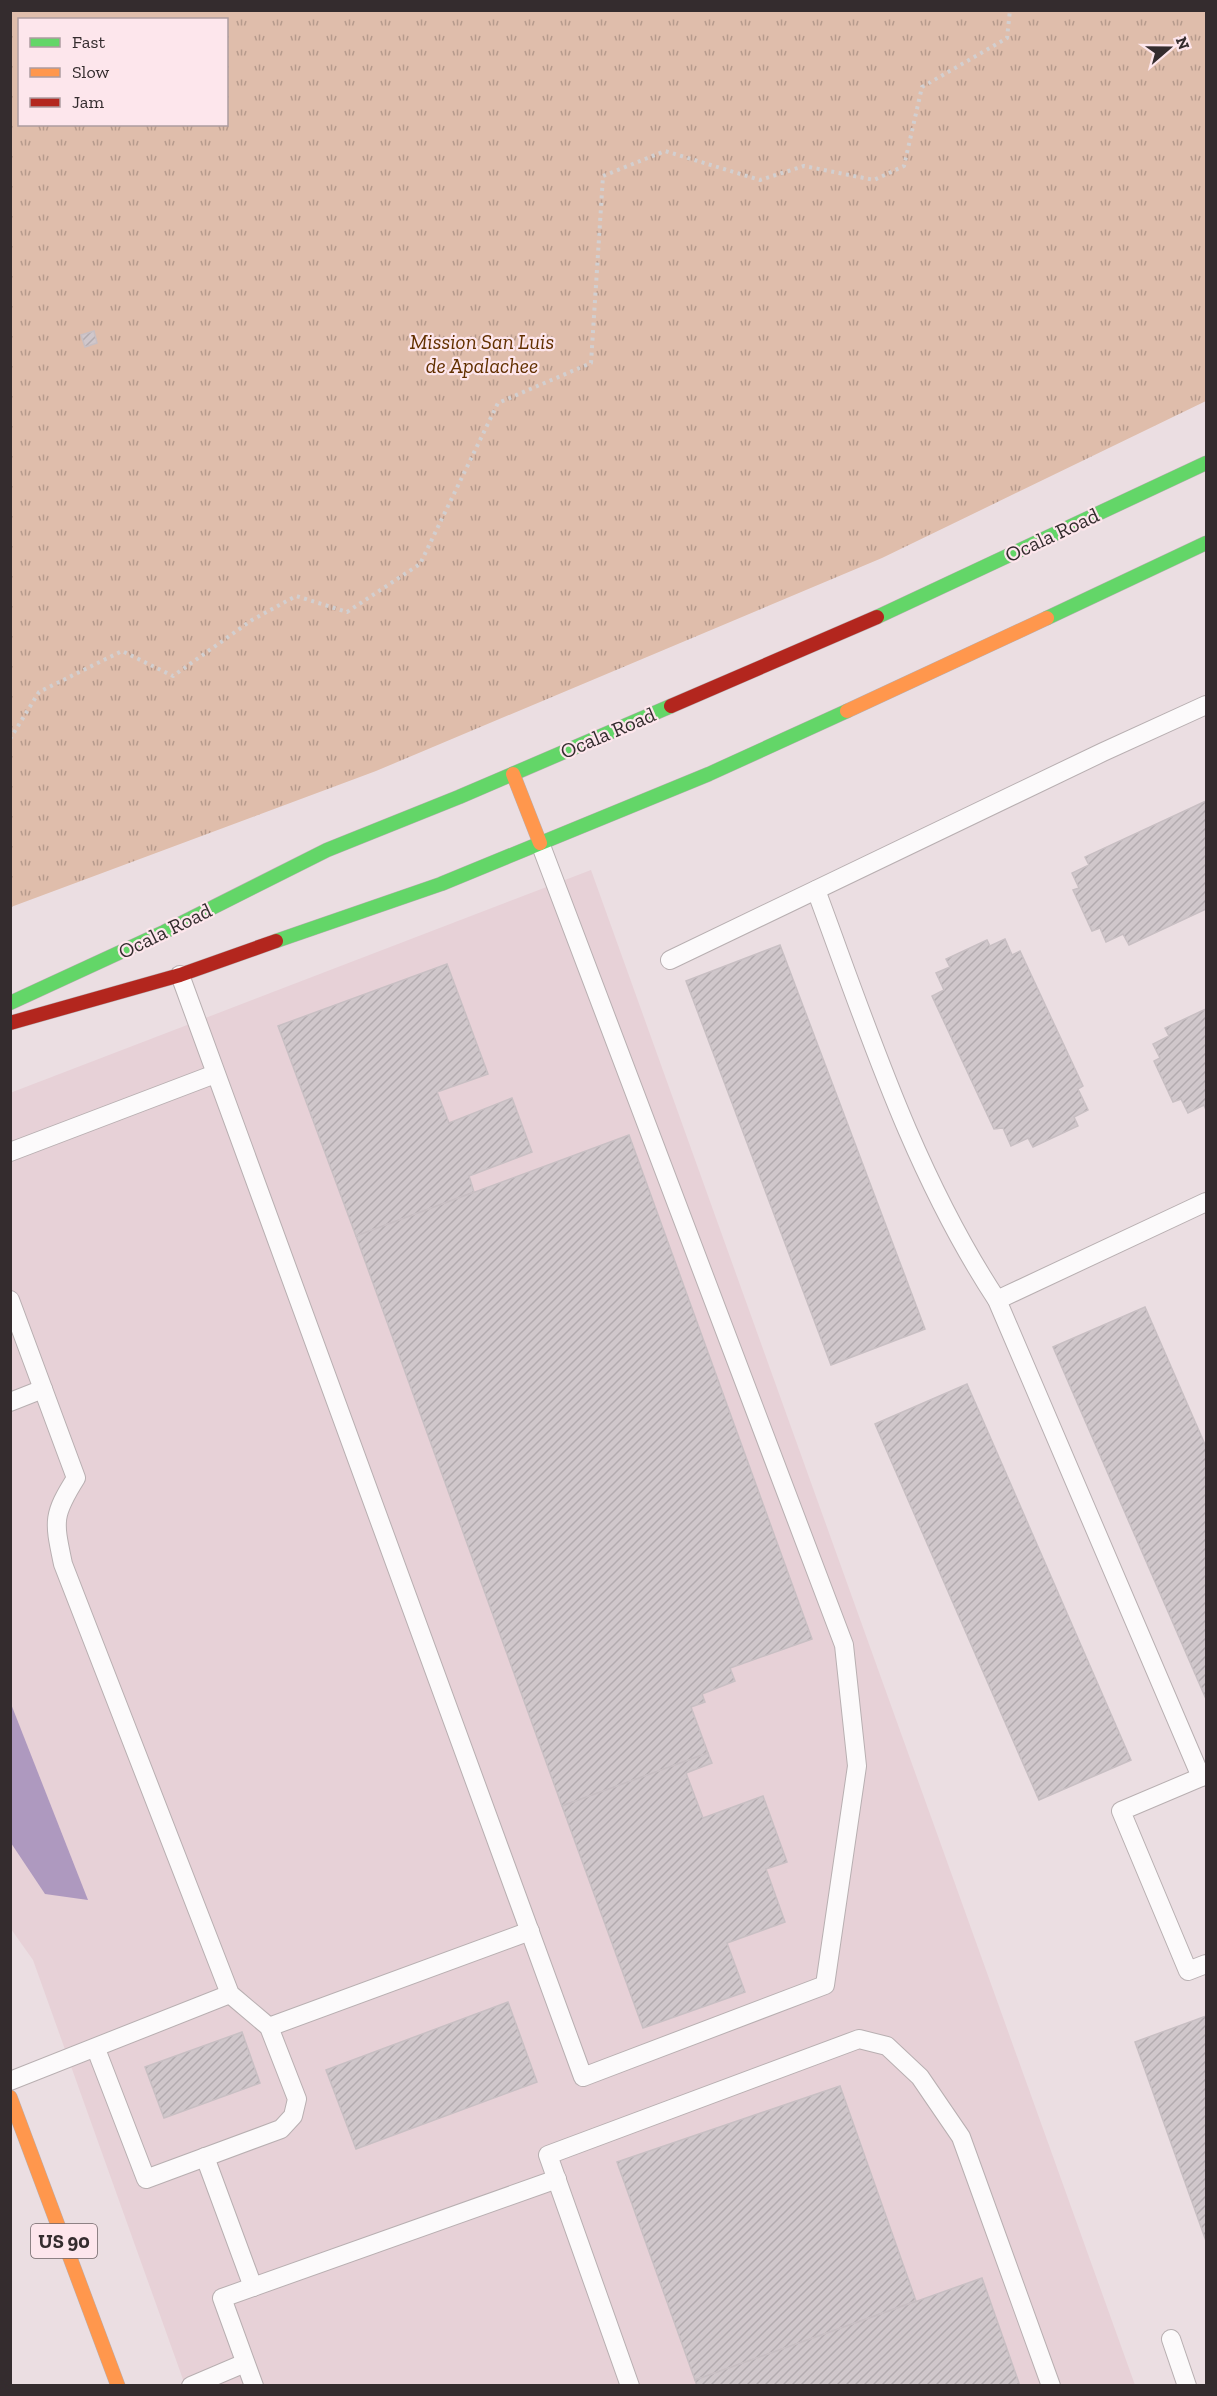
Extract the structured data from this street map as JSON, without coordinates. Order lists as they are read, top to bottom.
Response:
{
  "streets": {
    "main road": ["Ocala Road", "US 90"]
  },
  "parks": ["Mission San Luis de Apalachee"],
  "legend": ["Fast", "Slow", "Jam"],
  "north": "right"
}
